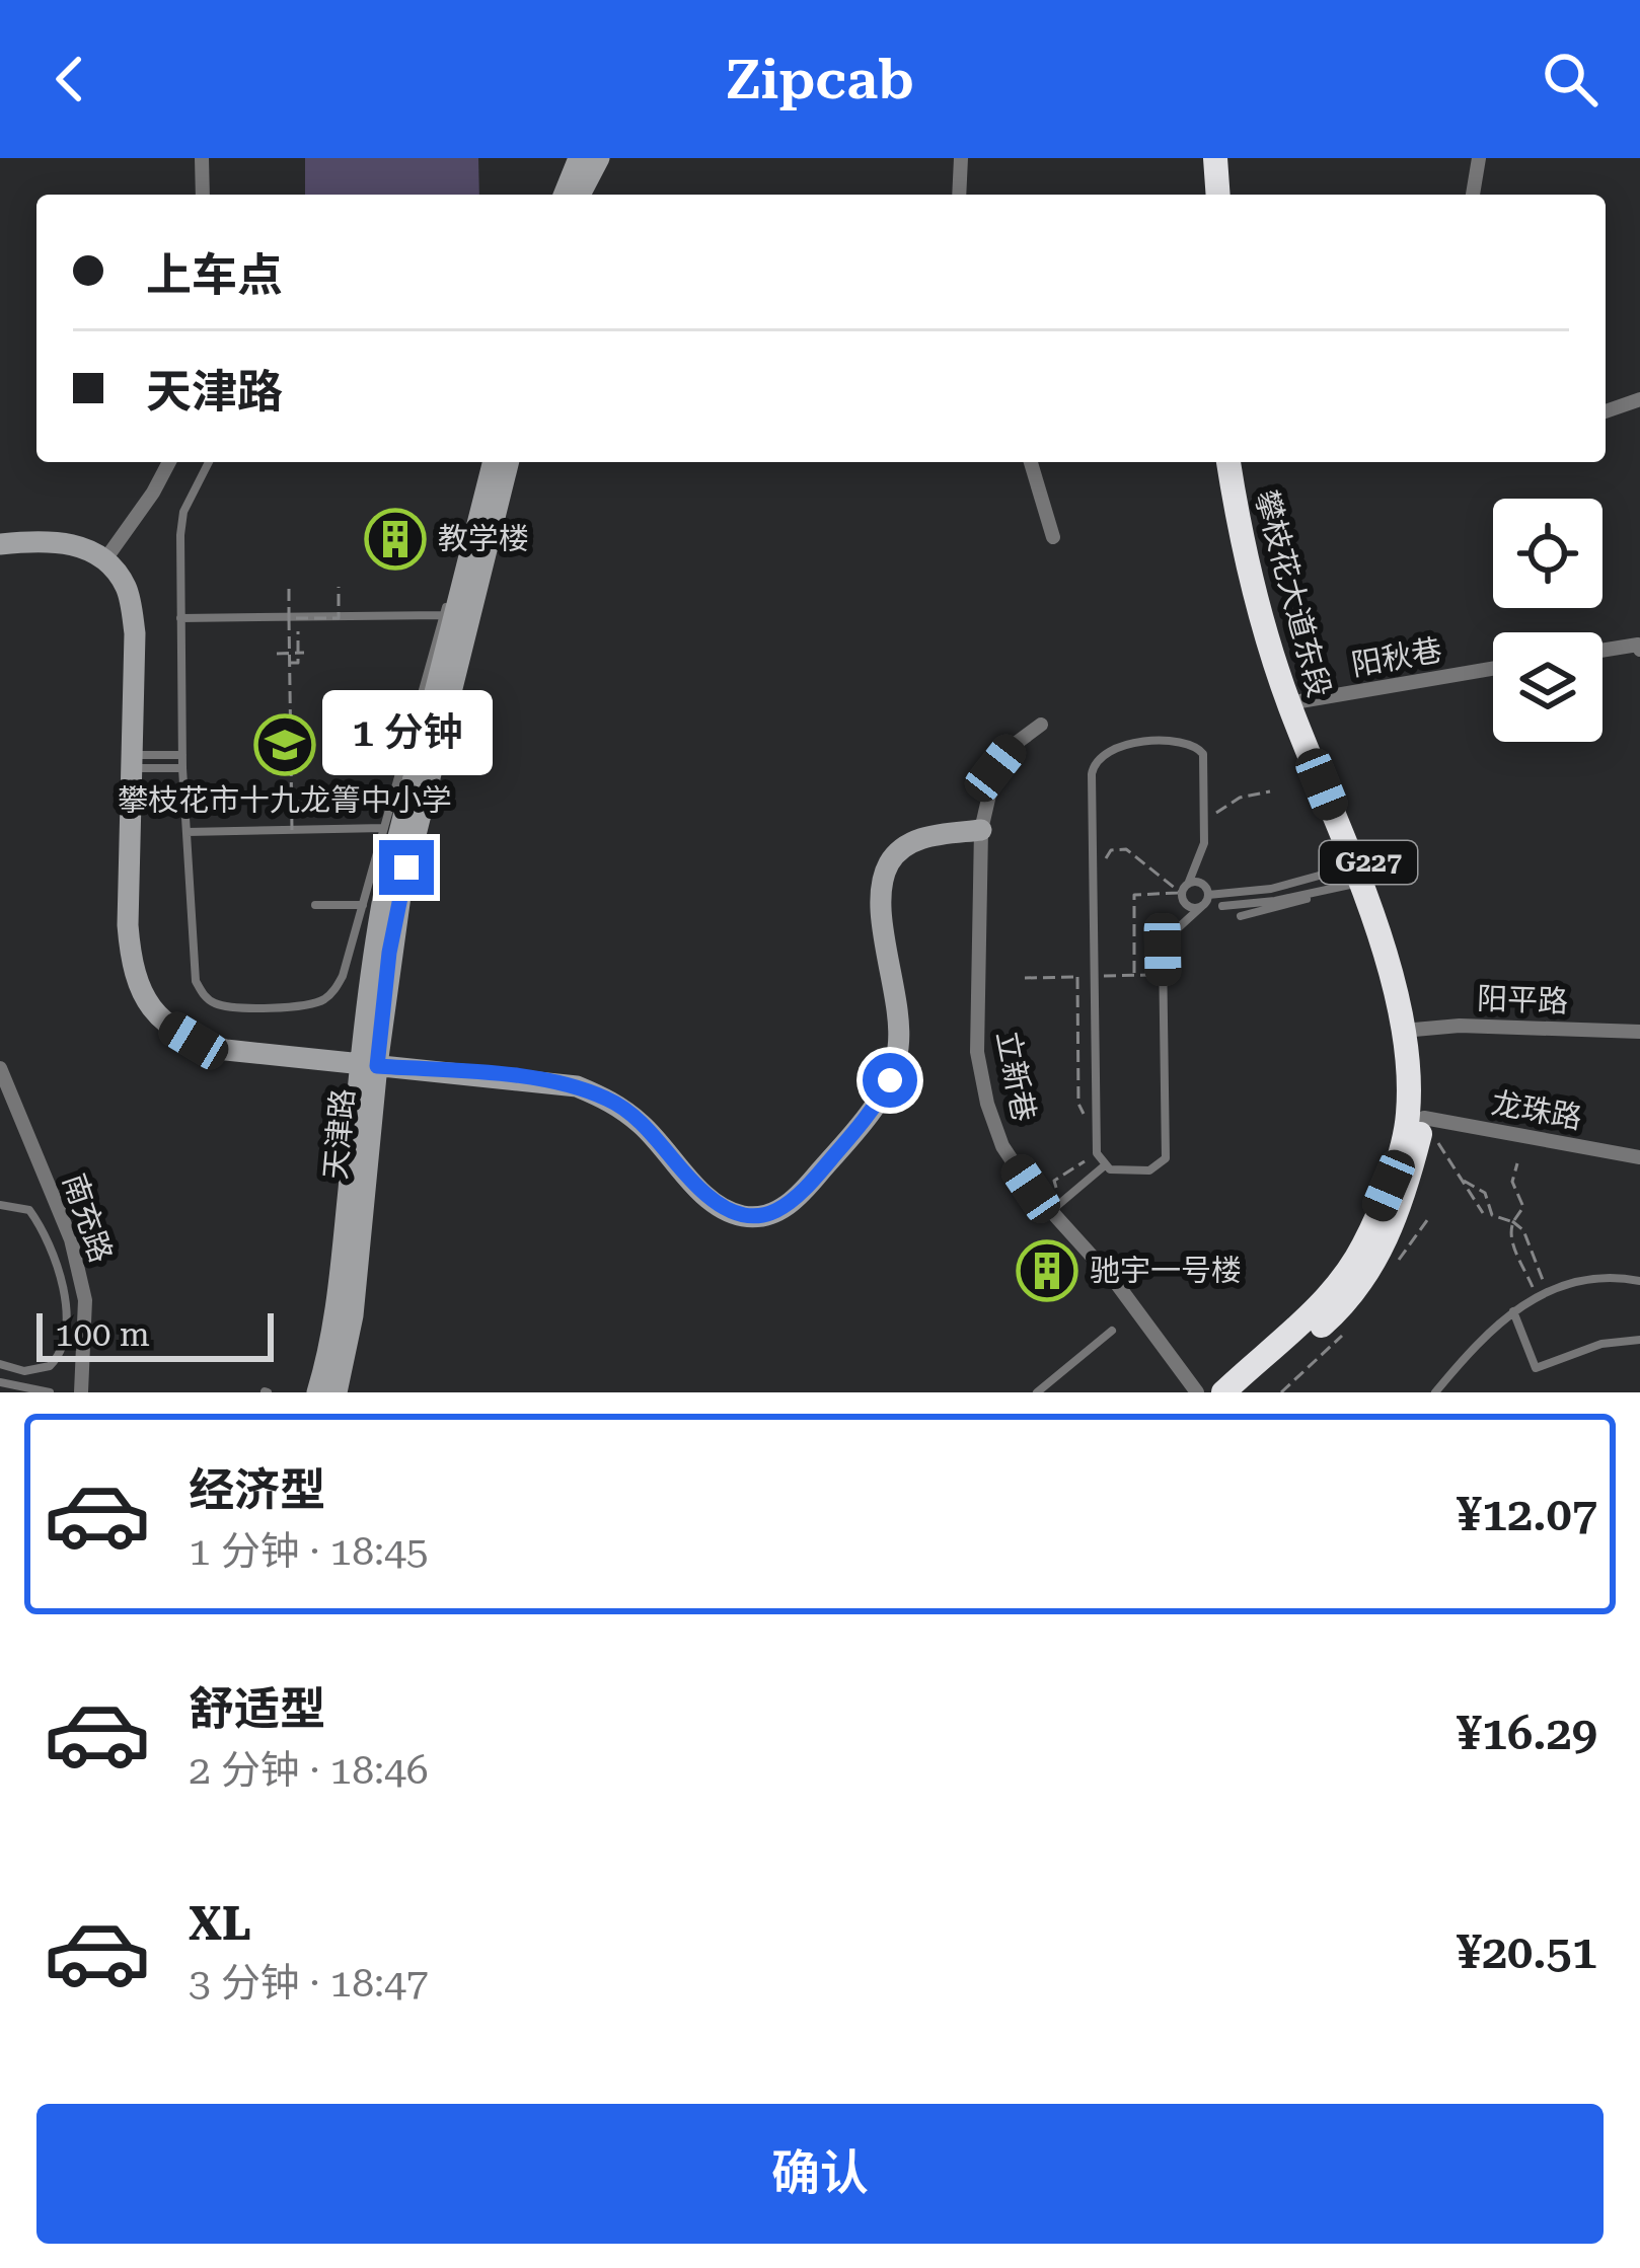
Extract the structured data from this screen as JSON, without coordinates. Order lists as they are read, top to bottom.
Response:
{
  "streets": {
    "highway": ["攀枝花大道东段", "G227"],
    "main road": ["天津路"],
    "street": [
      "阳秋巷",
      "阳平路",
      "立新巷",
      "龙珠路",
      "南充路"
    ]
  },
  "crossings": [
    ["攀枝花大道东段", "阳秋巷"],
    ["攀枝花大道东段", "阳平路"],
    ["攀枝花大道东段", "龙珠路"]
  ],
  "places": {
    "building": ["教学楼", "驰宇一号楼"],
    "school or university": ["攀枝花市十九龙箐中小学"]
  },
  "scale_bar": "100 m",
  "page": {
    "header": "Zipcab",
    "banner": ["上车点", "天津路"],
    "bubble": "1 分钟",
    "scale": "100 m",
    "list": [
      {
        "name": "经济型",
        "note": "1 分钟 · 18:45",
        "value": "¥12.07"
      },
      {
        "name": "舒适型",
        "note": "2 分钟 · 18:46",
        "value": "¥16.29"
      },
      {
        "name": "XL",
        "note": "3 分钟 · 18:47",
        "value": "¥20.51"
      }
    ],
    "buttons": "确认"
  }
}
